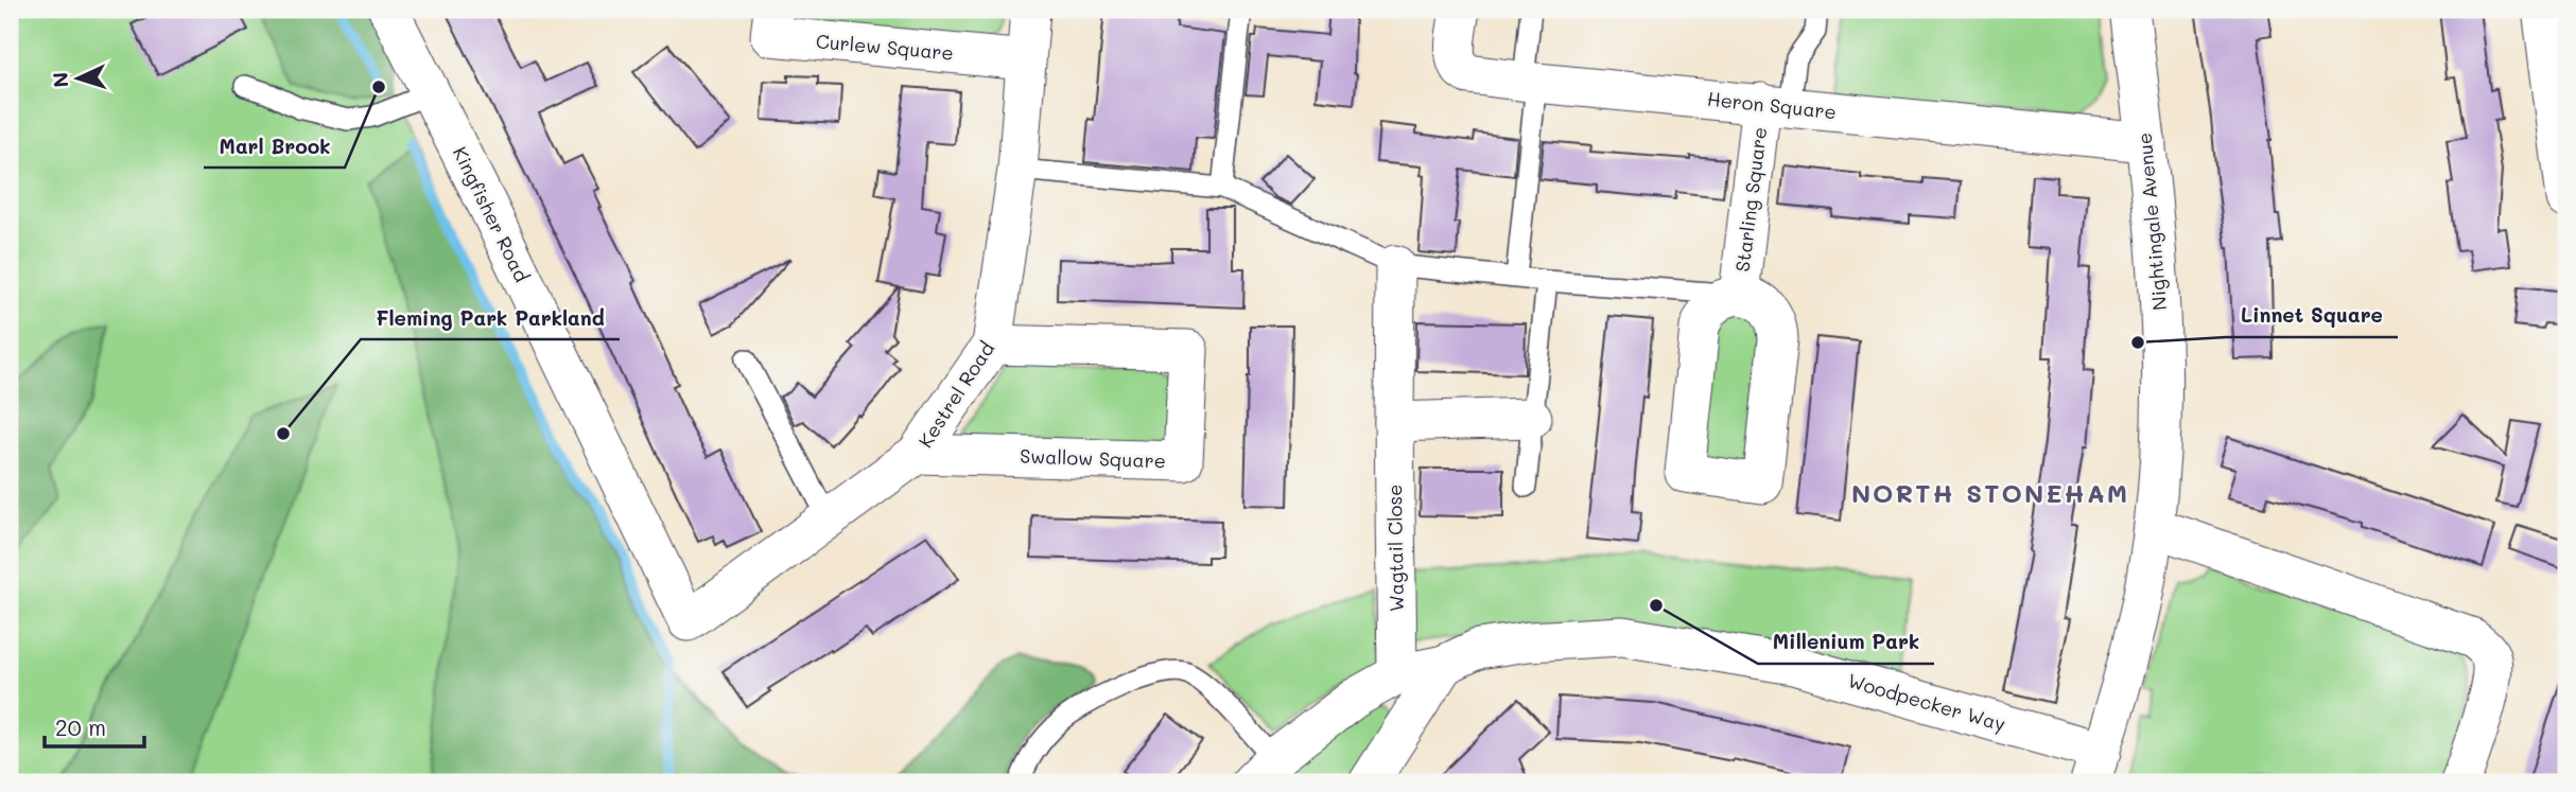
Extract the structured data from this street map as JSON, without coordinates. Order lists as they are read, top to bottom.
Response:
{
  "streets": {
    "street": [
      "Curlew Square",
      "Heron Square",
      "Starling Square",
      "Kingfisher Road",
      "Nightingale Avenue",
      "Kestrel Road",
      "Swallow Square",
      "Wagtail Close",
      "Woodpecker Way"
    ]
  },
  "crossings": [
    ["Curlew Square", "Kestrel Road"],
    ["Heron Square", "Starling Square"],
    ["Heron Square", "Nightingale Avenue"],
    ["Kingfisher Road", "Kestrel Road"],
    ["Nightingale Avenue", "Woodpecker Way"],
    ["Kestrel Road", "Swallow Square"],
    ["Wagtail Close", "Woodpecker Way"]
  ],
  "districts": ["NORTH STONEHAM"],
  "places": [
    "Marl Brook",
    "Linnet Square",
    "Fleming Park Parkland",
    "Millenium Park"
  ],
  "scale_bar": "20 m",
  "north": "left"
}
